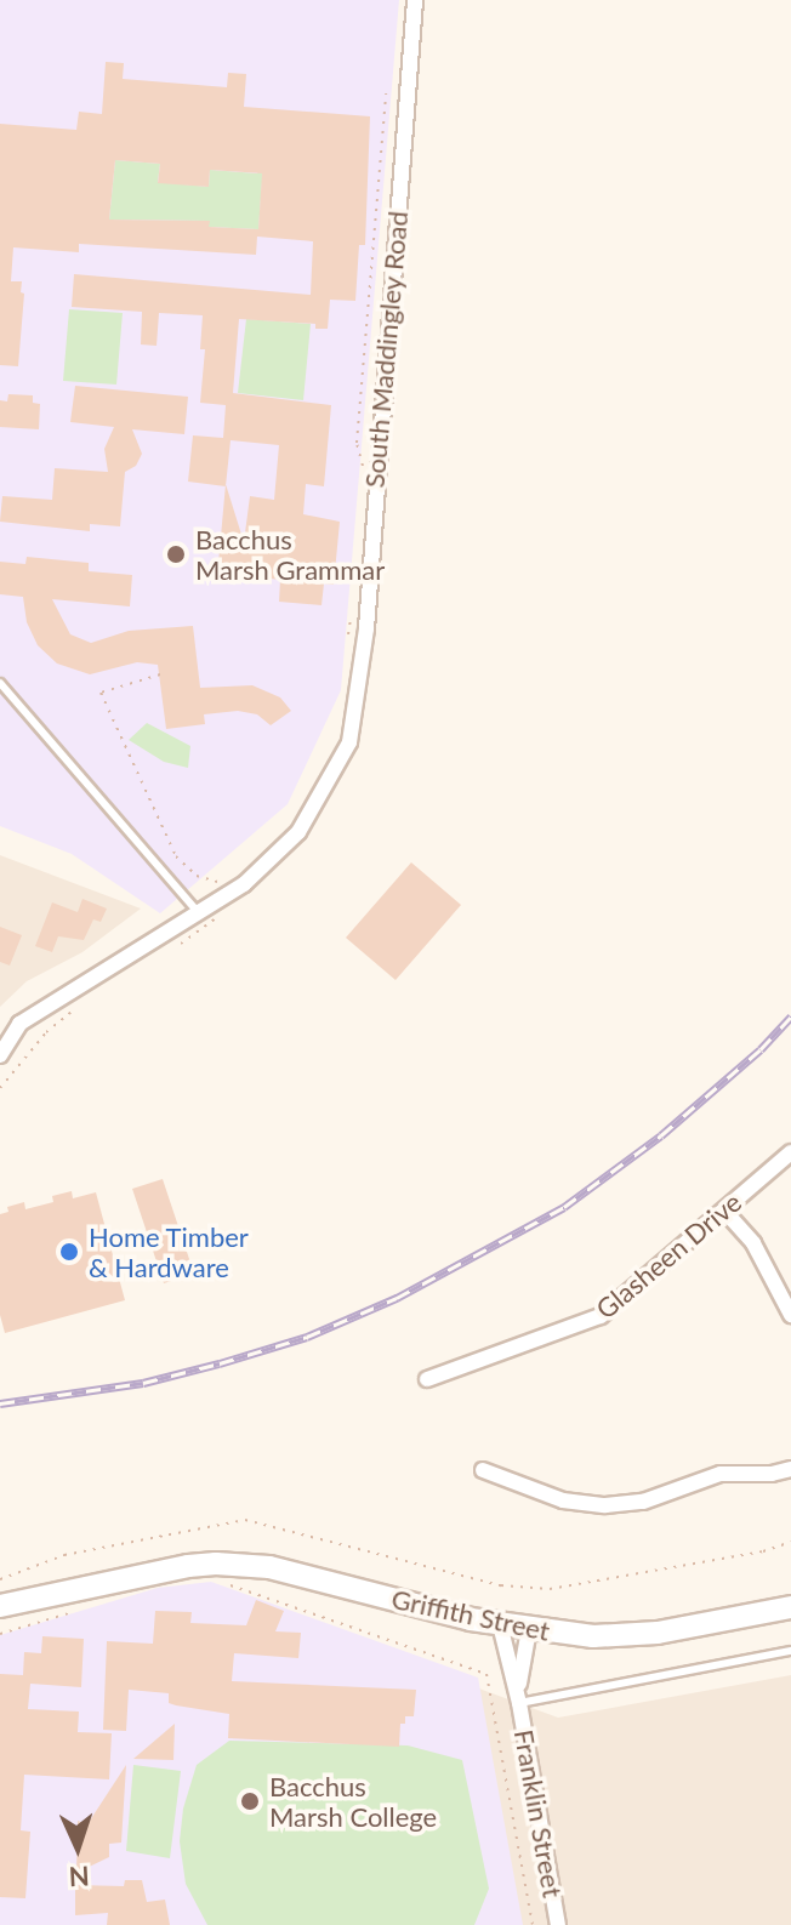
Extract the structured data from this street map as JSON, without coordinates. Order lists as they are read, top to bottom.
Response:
{
  "streets": {
    "street": [
      "South Maddingley Road",
      "Glasheen Drive",
      "Griffith Street",
      "Franklin Street"
    ]
  },
  "crossings": [
    ["Griffith Street", "Franklin Street"]
  ],
  "places": ["Bacchus Marsh Grammar", "Home Timber & Hardware", "Bacchus Marsh College"],
  "north": "bottom"
}
